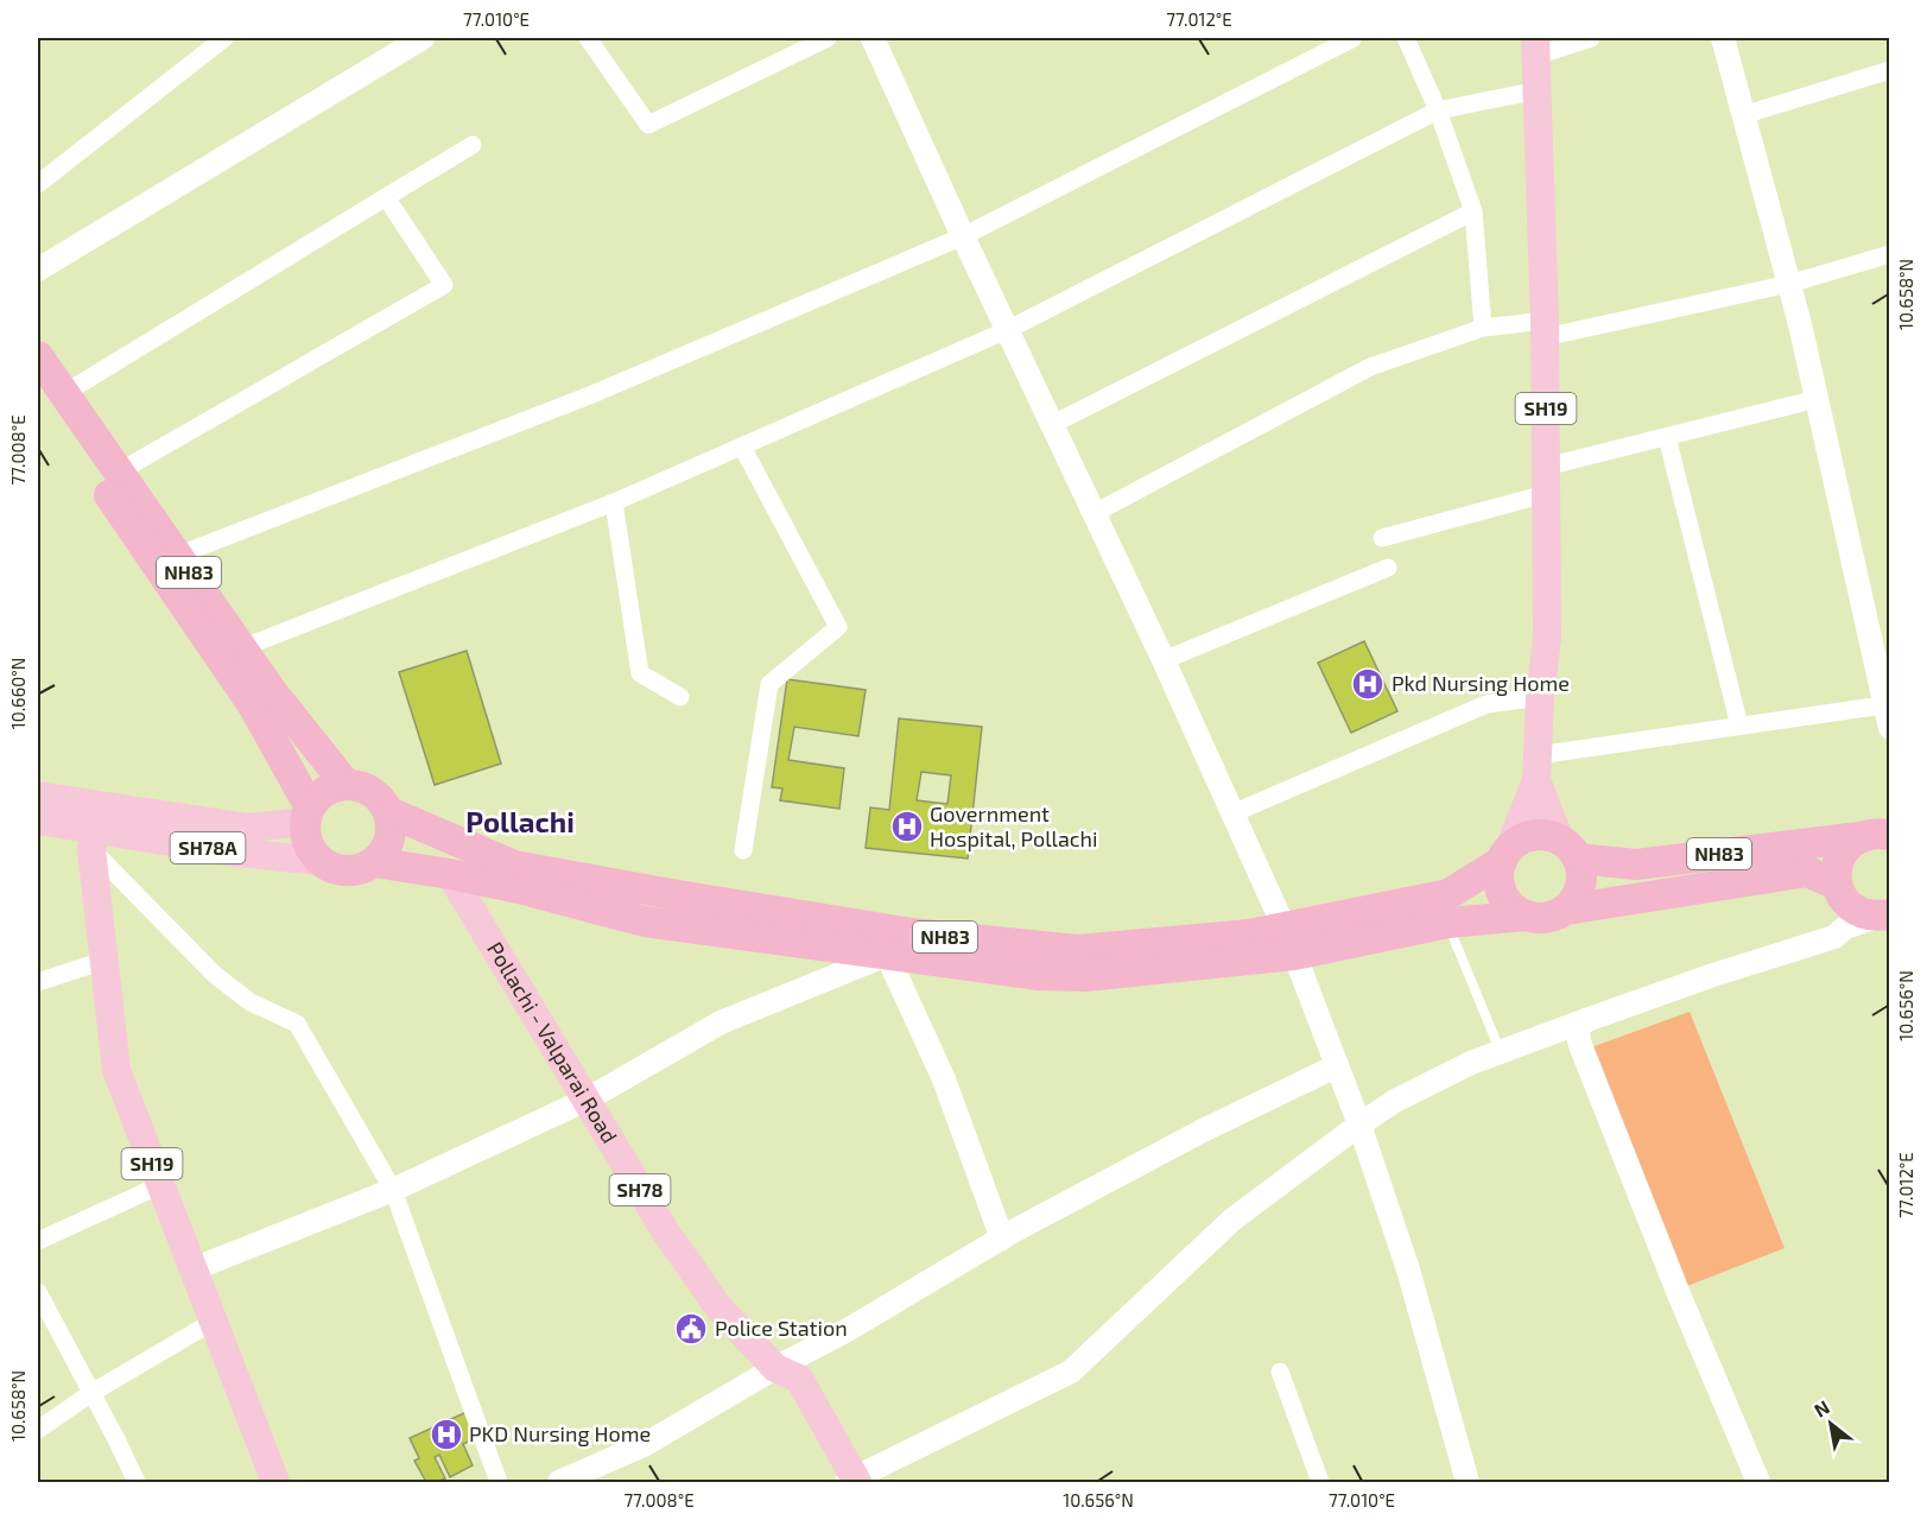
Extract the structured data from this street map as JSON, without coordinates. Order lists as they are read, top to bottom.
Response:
{
  "streets": {
    "highway": ["NH83"],
    "main road": [
      "SH19",
      "SH78A",
      "Pollachi - Valparai Road",
      "SH78"
    ]
  },
  "crossings": [
    ["SH19", "NH83"],
    ["SH19", "SH78A"],
    ["NH83", "SH78A"],
    ["NH83", "Pollachi - Valparai Road"]
  ],
  "districts": ["Pollachi"],
  "places": {
    "hospital": ["Pkd Nursing Home", "Government Hospital, Pollachi", "PKD Nursing Home"],
    "public building": ["Police Station"]
  },
  "north": "top left",
  "coordinates": [
    "77.010°E",
    "77.012°E",
    "10.658°N",
    "77.008°E",
    "10.660°N",
    "10.656°N"
  ]
}
